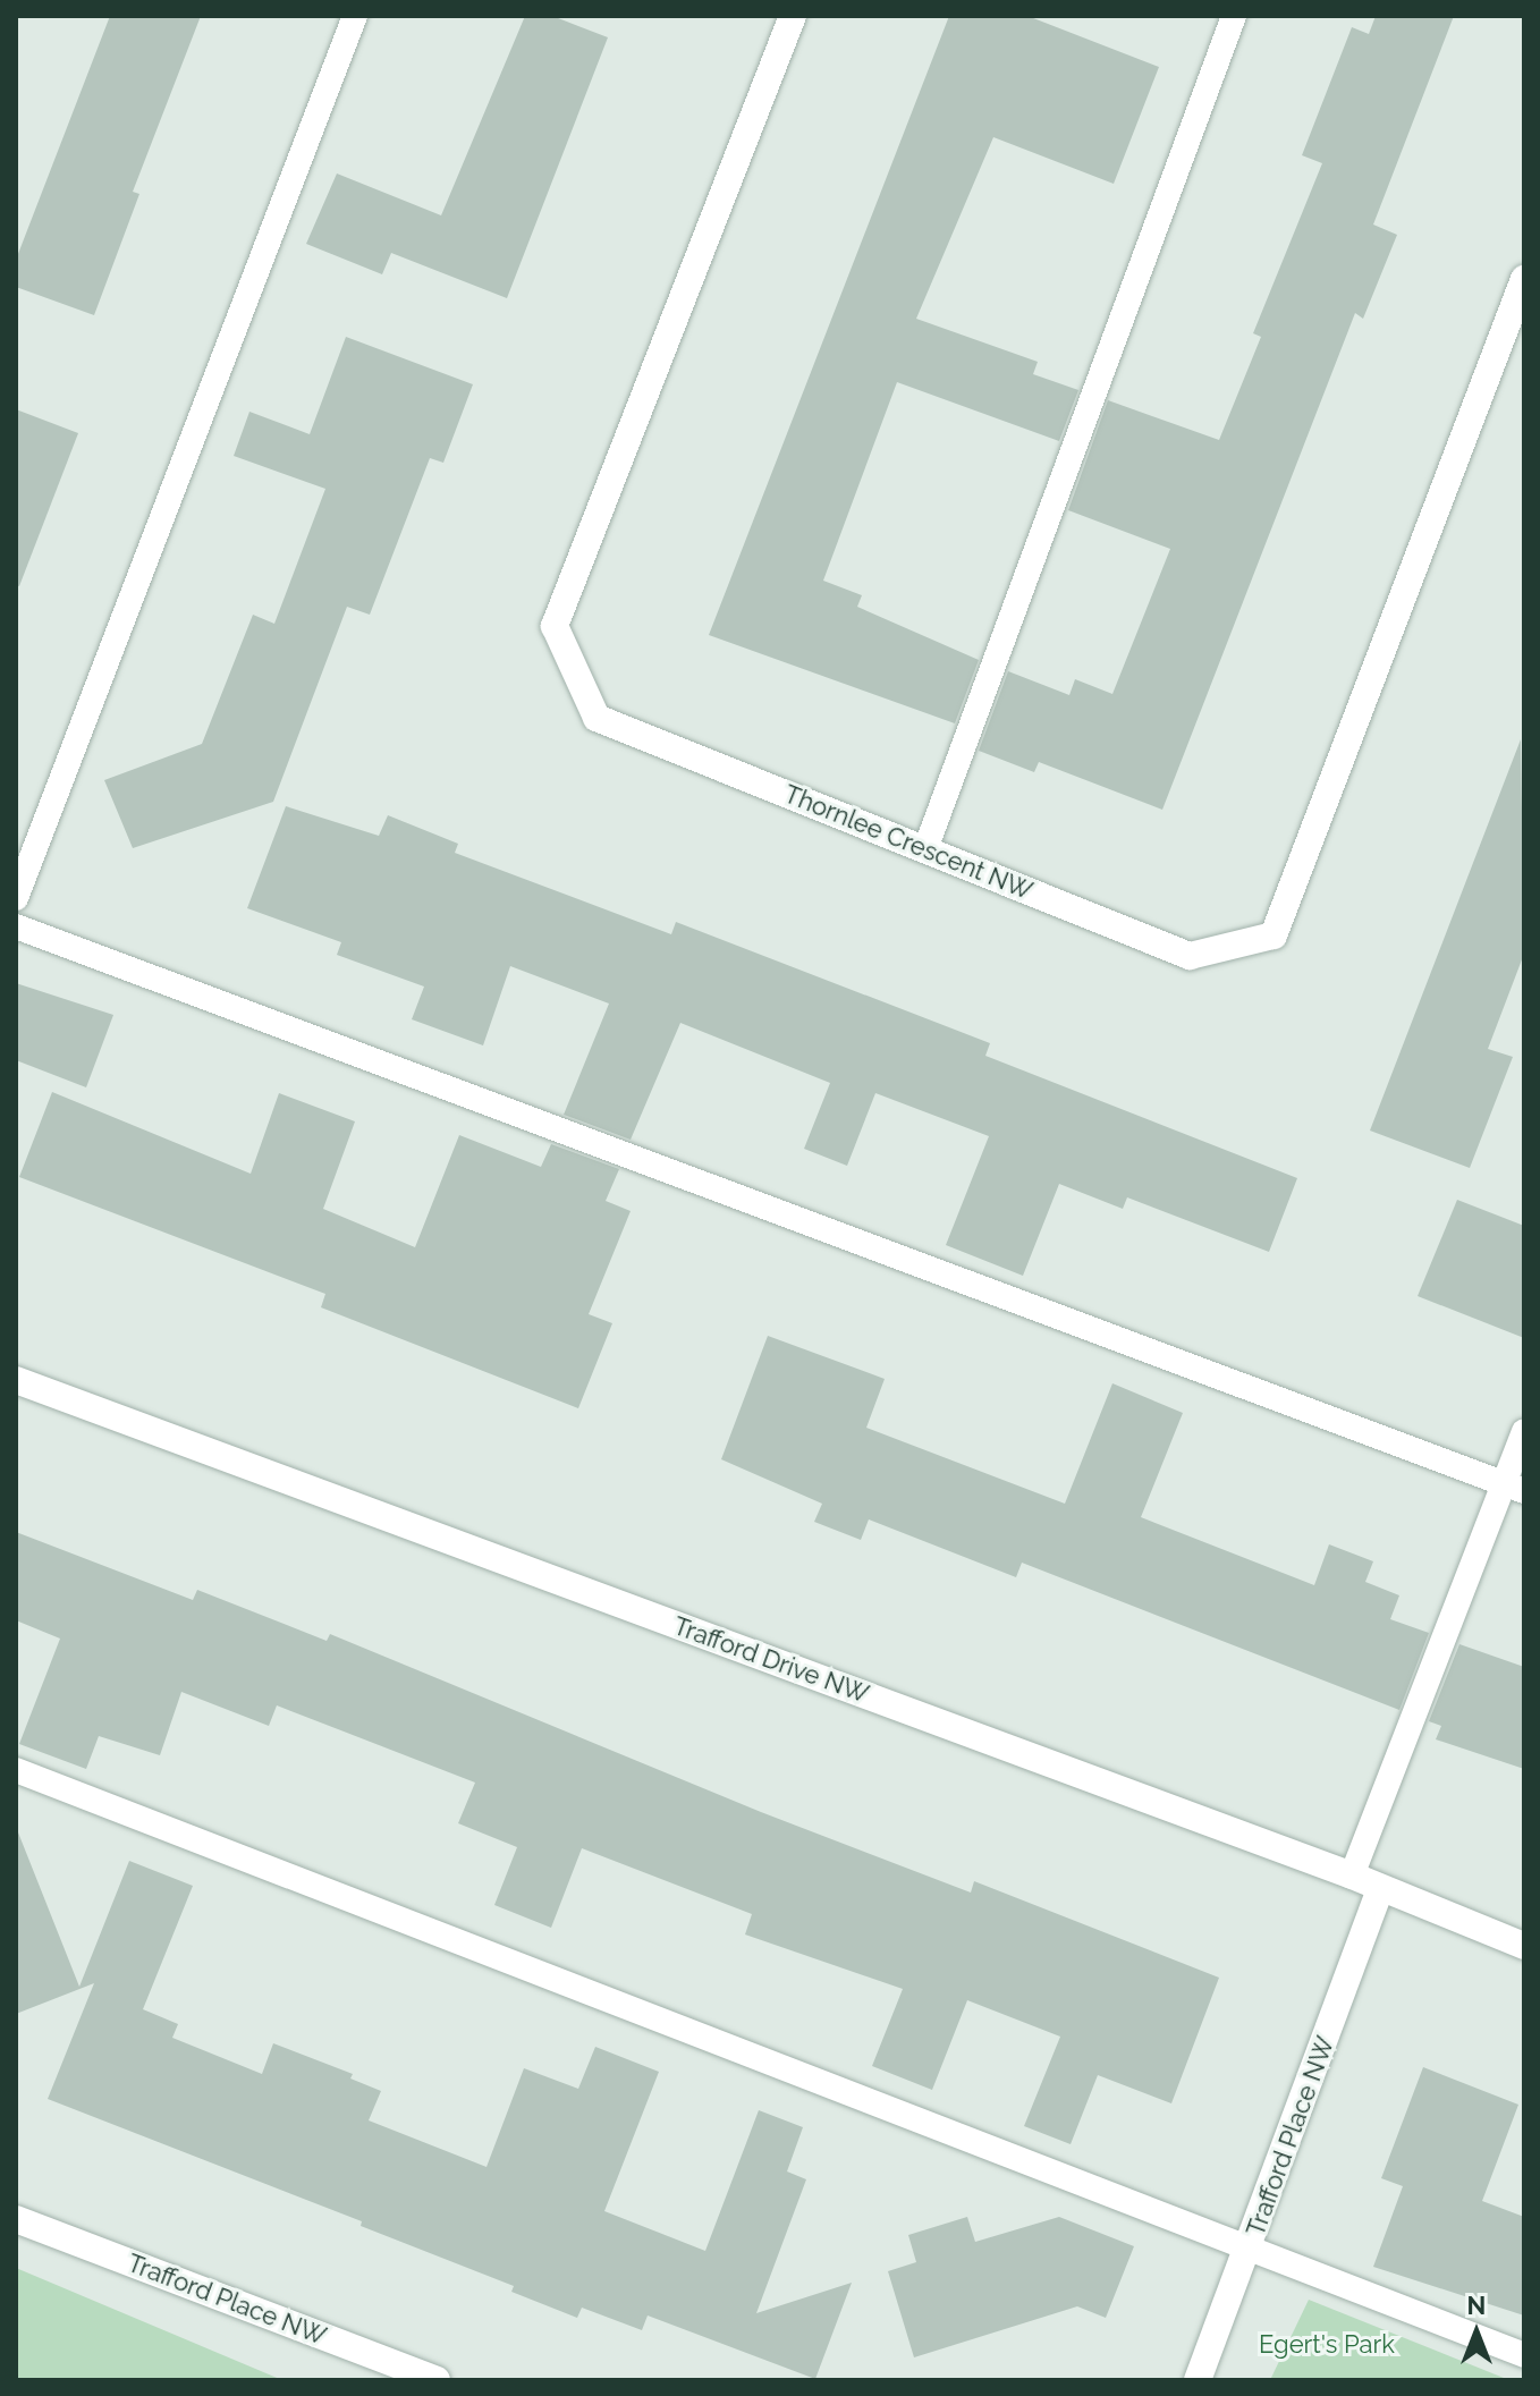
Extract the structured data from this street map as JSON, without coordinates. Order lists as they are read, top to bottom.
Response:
{
  "streets": {
    "street": ["Thornlee Crescent NW", "Trafford Drive NW", "Trafford Place NW"]
  },
  "crossings": [
    ["Trafford Drive NW", "Trafford Place NW"]
  ],
  "parks": ["Egert's Park"],
  "north": "top"
}
